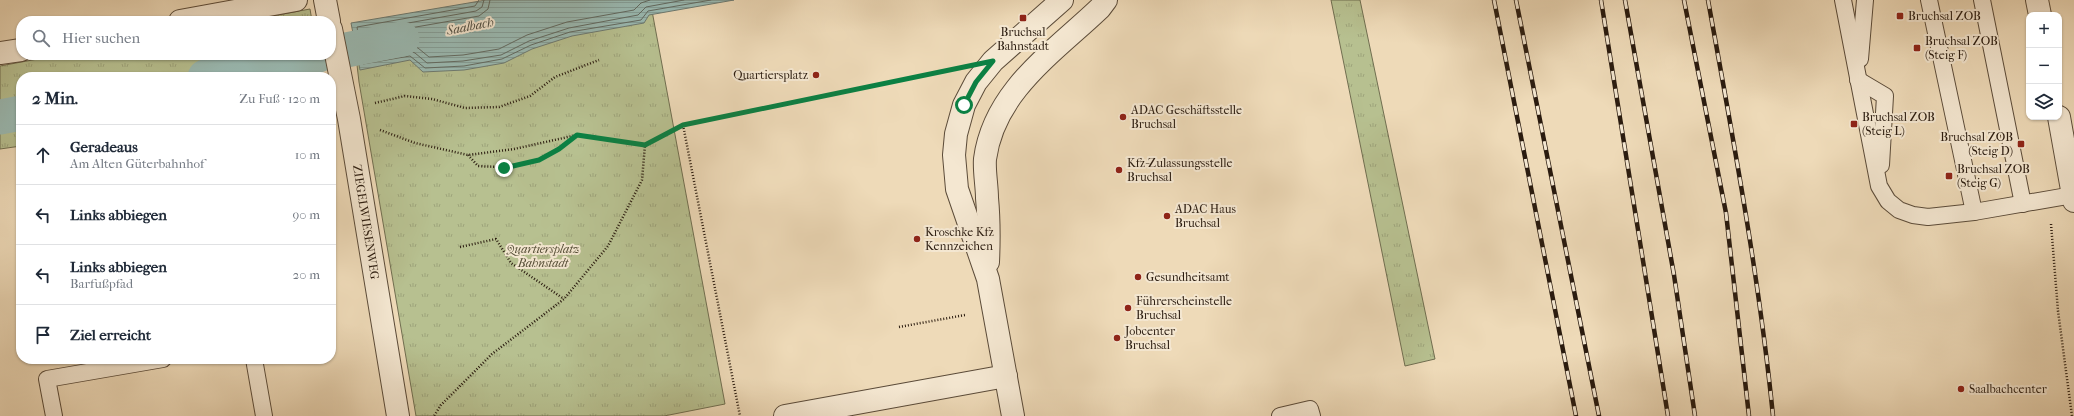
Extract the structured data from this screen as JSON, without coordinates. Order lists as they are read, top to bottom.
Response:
{
  "streets": {
    "street": ["ZIEGELWIESENWEG"]
  },
  "water": ["Saalbach"],
  "parks": ["Quartiersplatz Bahnstadt"],
  "places": {
    "transit": [
      "Bruchsal ZOB",
      "Bruchsal Bahnstadt",
      "Bruchsal ZOB (Steig F)",
      "Bruchsal ZOB (Steig L)",
      "Bruchsal ZOB (Steig D)",
      "Bruchsal ZOB (Steig G)"
    ],
    "other": [
      "Quartiersplatz",
      "ADAC Geschäftsstelle Bruchsal",
      "Kfz-Zulassungsstelle Bruchsal",
      "ADAC Haus Bruchsal",
      "Kroschke Kfz Kennzeichen",
      "Gesundheitsamt",
      "Führerscheinstelle Bruchsal",
      "Jobcenter Bruchsal",
      "Saalbachcenter"
    ]
  },
  "page": {
    "map_buttons": ["+", "−"],
    "search": "Hier suchen",
    "heading": ["2 Min.", "Zu Fuß · 120 m"],
    "list": [
      ["Geradeaus", "Am Alten Güterbahnhof", "10 m"],
      ["Links abbiegen", "90 m"],
      ["Links abbiegen", "Barfußpfad", "20 m"],
      "Ziel erreicht"
    ]
  }
}
